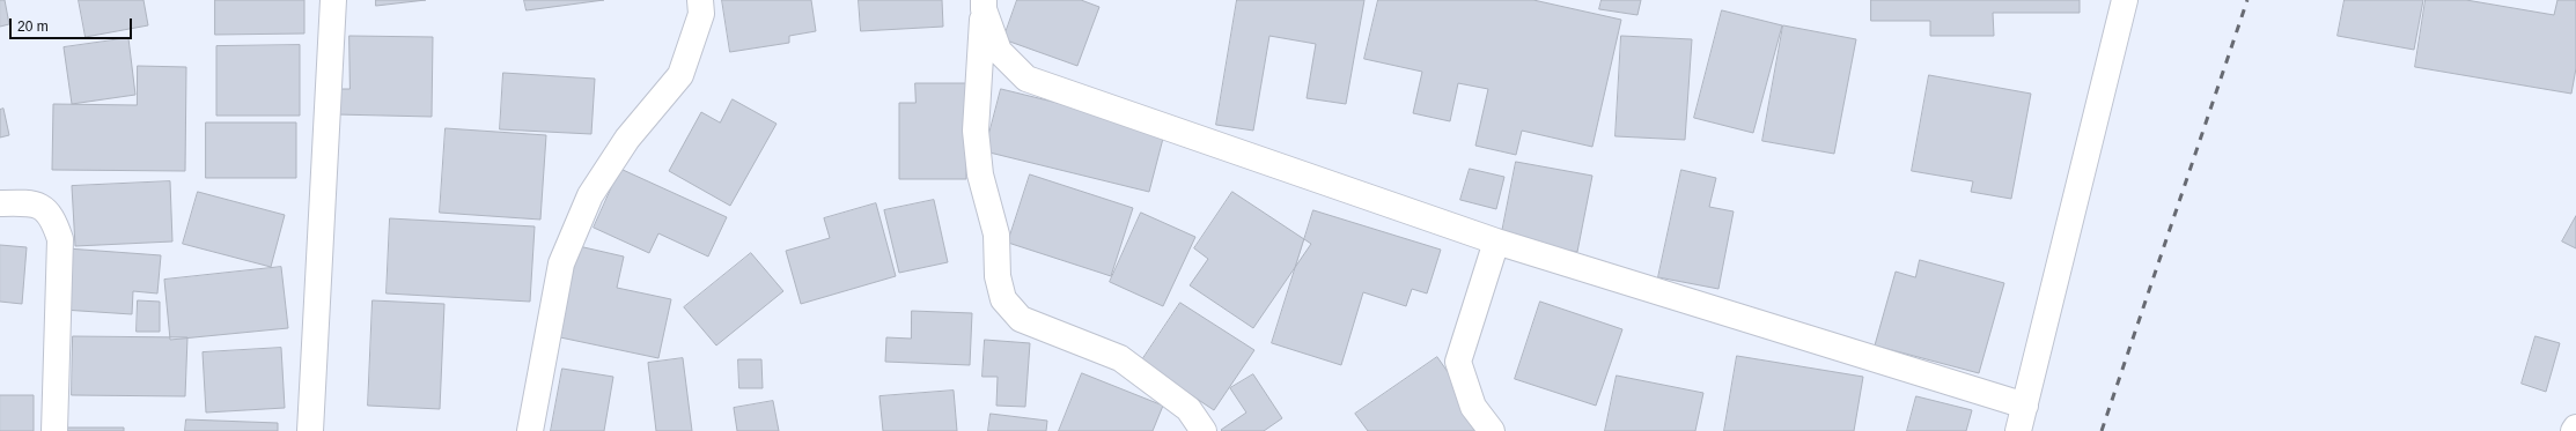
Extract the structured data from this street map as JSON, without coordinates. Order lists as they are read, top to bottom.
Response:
{
  "scale_bar": "20 m"
}
